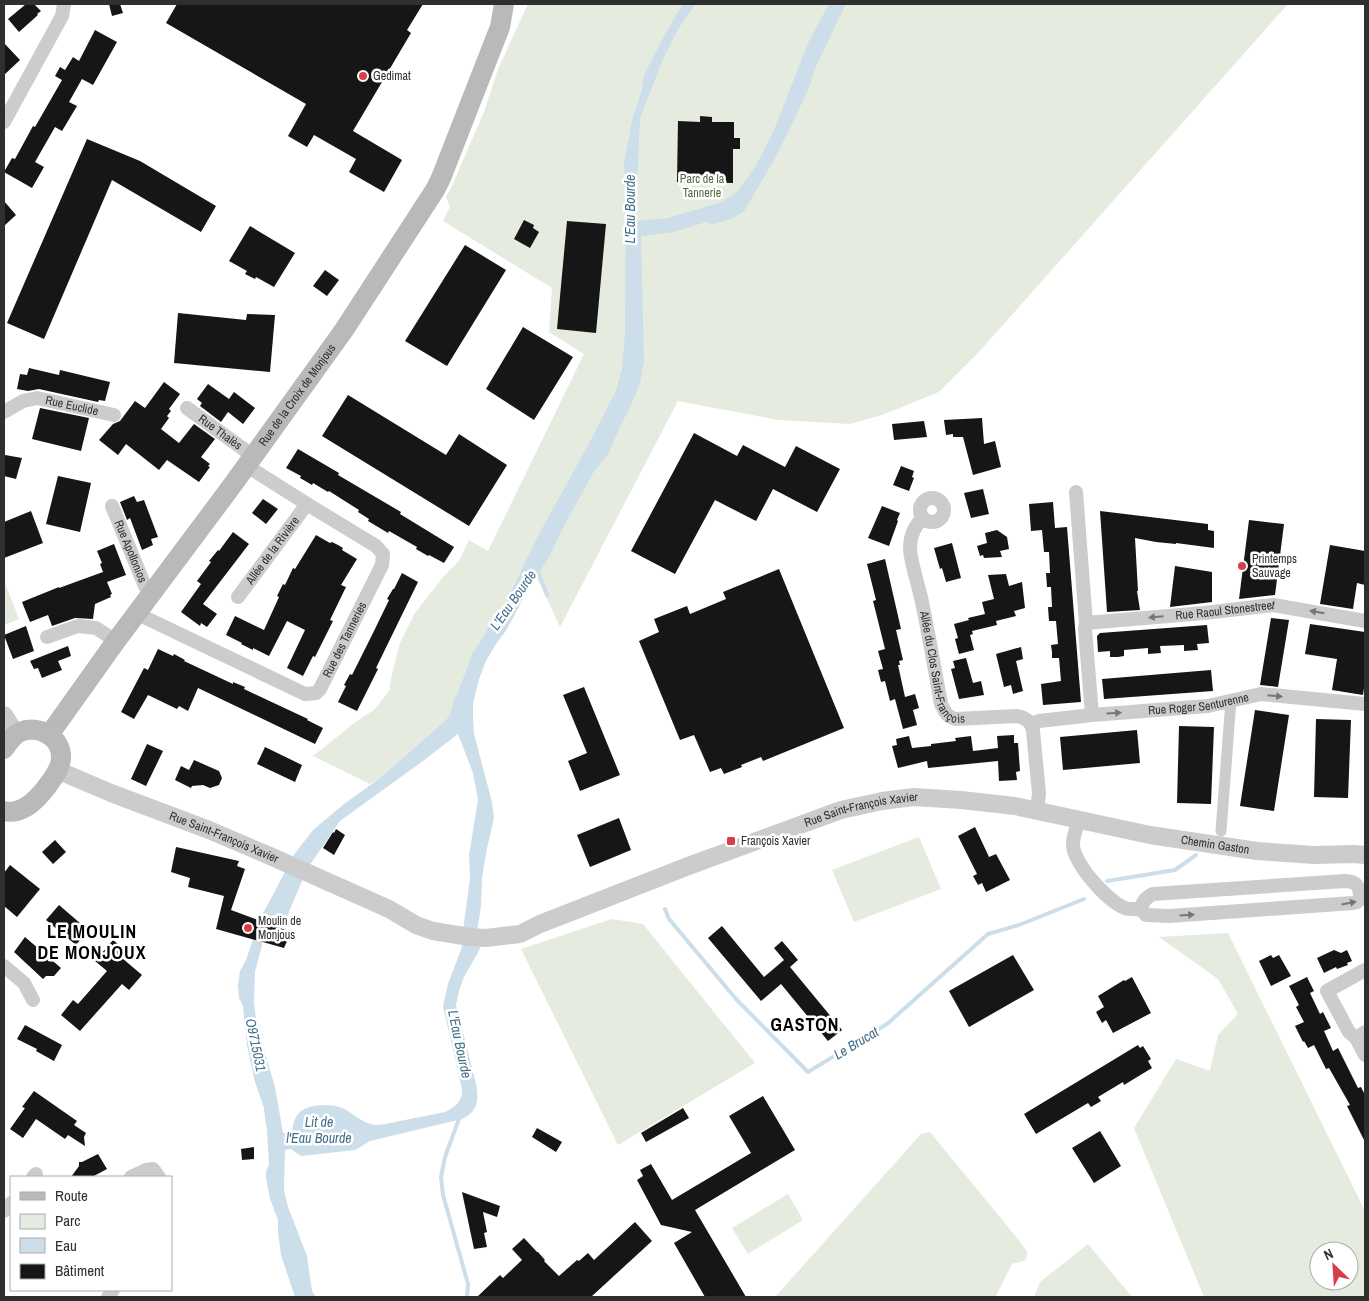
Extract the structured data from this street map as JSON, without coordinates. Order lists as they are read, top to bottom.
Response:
{
  "streets": {
    "main road": ["Rue de la Croix de Monjous"],
    "street": [
      "Rue Euclide",
      "Rue Thalès",
      "Rue Apollonios",
      "Allée de la Rivière",
      "Rue Raoul Stonestreet",
      "Rue des Tanneries",
      "Allée du Clos Saint-François",
      "Rue Roger Senturenne",
      "Rue Saint-François Xavier",
      "Chemin Gaston"
    ]
  },
  "crossings": [
    ["Rue de la Croix de Monjous", "Rue Thalès"],
    ["Rue de la Croix de Monjous", "Rue Apollonios"],
    ["Rue de la Croix de Monjous", "Rue des Tanneries"],
    ["Rue Thalès", "Rue des Tanneries"],
    ["Allée de la Rivière", "Rue des Tanneries"],
    ["Allée du Clos Saint-François", "Rue Roger Senturenne"],
    ["Rue Saint-François Xavier", "Chemin Gaston"]
  ],
  "one_way": ["Rue Raoul Stonestreet", "Rue Roger Senturenne"],
  "districts": ["LE MOULIN DE MONJOUX", "GASTON"],
  "water": [
    "L'Eau Bourde",
    "Le Brucat",
    "O9715031",
    "Lit de l'Eau Bourde"
  ],
  "parks": ["Parc de la Tannerie"],
  "places": {
    "other": ["Gedimat", "Printemps Sauvage", "Moulin de Monjous"],
    "transit": ["François Xavier"]
  },
  "legend": [
    "Route",
    "Parc",
    "Eau",
    "Bâtiment"
  ],
  "north": "top left"
}
